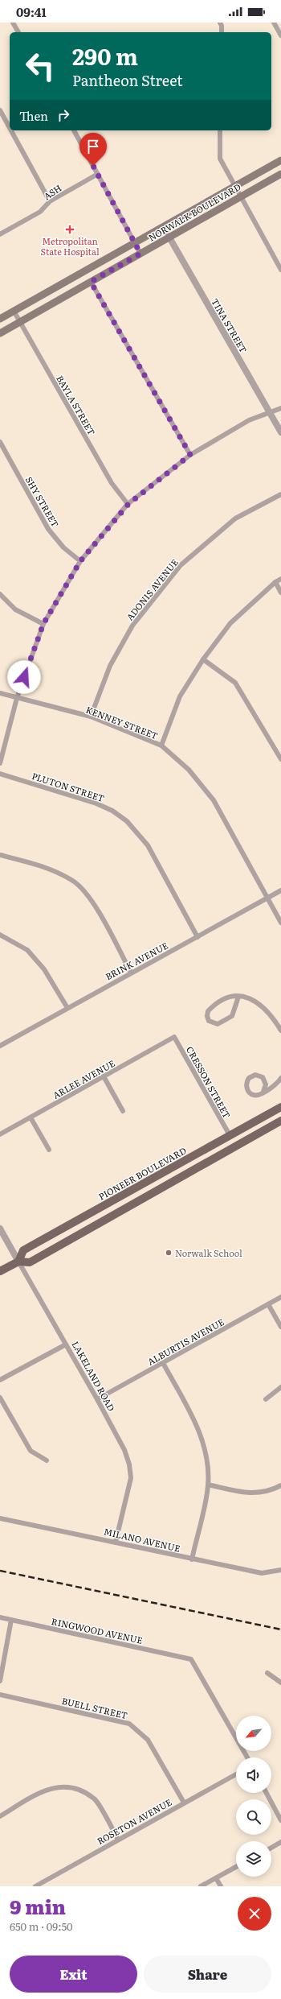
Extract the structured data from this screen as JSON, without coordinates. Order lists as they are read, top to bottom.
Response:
{
  "streets": {
    "main road": ["NORWALK BOULEVARD", "PIONEER BOULEVARD"],
    "street": [
      "ASH",
      "TINA STREET",
      "BAYLA STREET",
      "SHY STREET",
      "ADONIS AVENUE",
      "KENNEY STREET",
      "PLUTON STREET",
      "BRINK AVENUE",
      "ARLEE AVENUE",
      "CRESSON STREET",
      "ALBURTIS AVENUE",
      "LAKELAND ROAD",
      "MILANO AVENUE",
      "RINGWOOD AVENUE",
      "BUELL STREET",
      "ROSETON AVENUE"
    ]
  },
  "crossings": [
    ["NORWALK BOULEVARD", "TINA STREET"],
    ["NORWALK BOULEVARD", "BAYLA STREET"],
    ["ADONIS AVENUE", "KENNEY STREET"],
    ["KENNEY STREET", "BRINK AVENUE"],
    ["PLUTON STREET", "BRINK AVENUE"],
    ["ARLEE AVENUE", "CRESSON STREET"],
    ["CRESSON STREET", "PIONEER BOULEVARD"],
    ["PIONEER BOULEVARD", "LAKELAND ROAD"],
    ["ALBURTIS AVENUE", "LAKELAND ROAD"],
    ["LAKELAND ROAD", "MILANO AVENUE"],
    ["BUELL STREET", "ROSETON AVENUE"]
  ],
  "places": {
    "health": ["Metropolitan State Hospital"],
    "other": ["Norwalk School"]
  },
  "north": "bottom left",
  "page": {
    "status": "09:41",
    "turn": ["290 m", "Pantheon Street"],
    "then": "Then",
    "heading": ["9 min", "650 m · 09:50"],
    "buttons": ["Exit", "Share"]
  }
}
